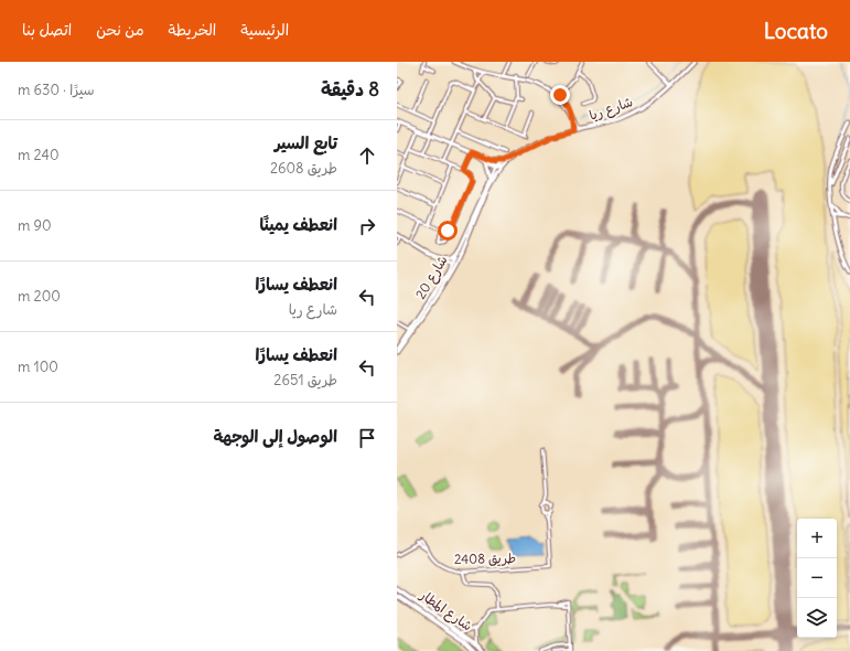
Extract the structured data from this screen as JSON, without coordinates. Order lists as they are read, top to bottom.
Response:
{
  "streets": {
    "main road": ["شارع ريا", "شارع 20", "شارع المطار"],
    "street": ["طريق 2408"]
  },
  "crossings": [
    ["شارع ريا", "شارع 20"]
  ],
  "page": {
    "header": "Locato",
    "nav": [
      "الرئيسية",
      "الخريطة",
      "من نحن",
      "اتصل بنا"
    ],
    "heading": ["8 دقيقة", "سيرًا · 630 m"],
    "list": [
      ["تابع السير", "طريق 2608", "240 m"],
      ["انعطف يمينًا", "90 m"],
      ["انعطف يسارًا", "شارع ريا", "200 m"],
      ["انعطف يسارًا", "طريق 2651", "100 m"],
      "الوصول إلى الوجهة"
    ],
    "map_buttons": ["+", "−"]
  }
}
